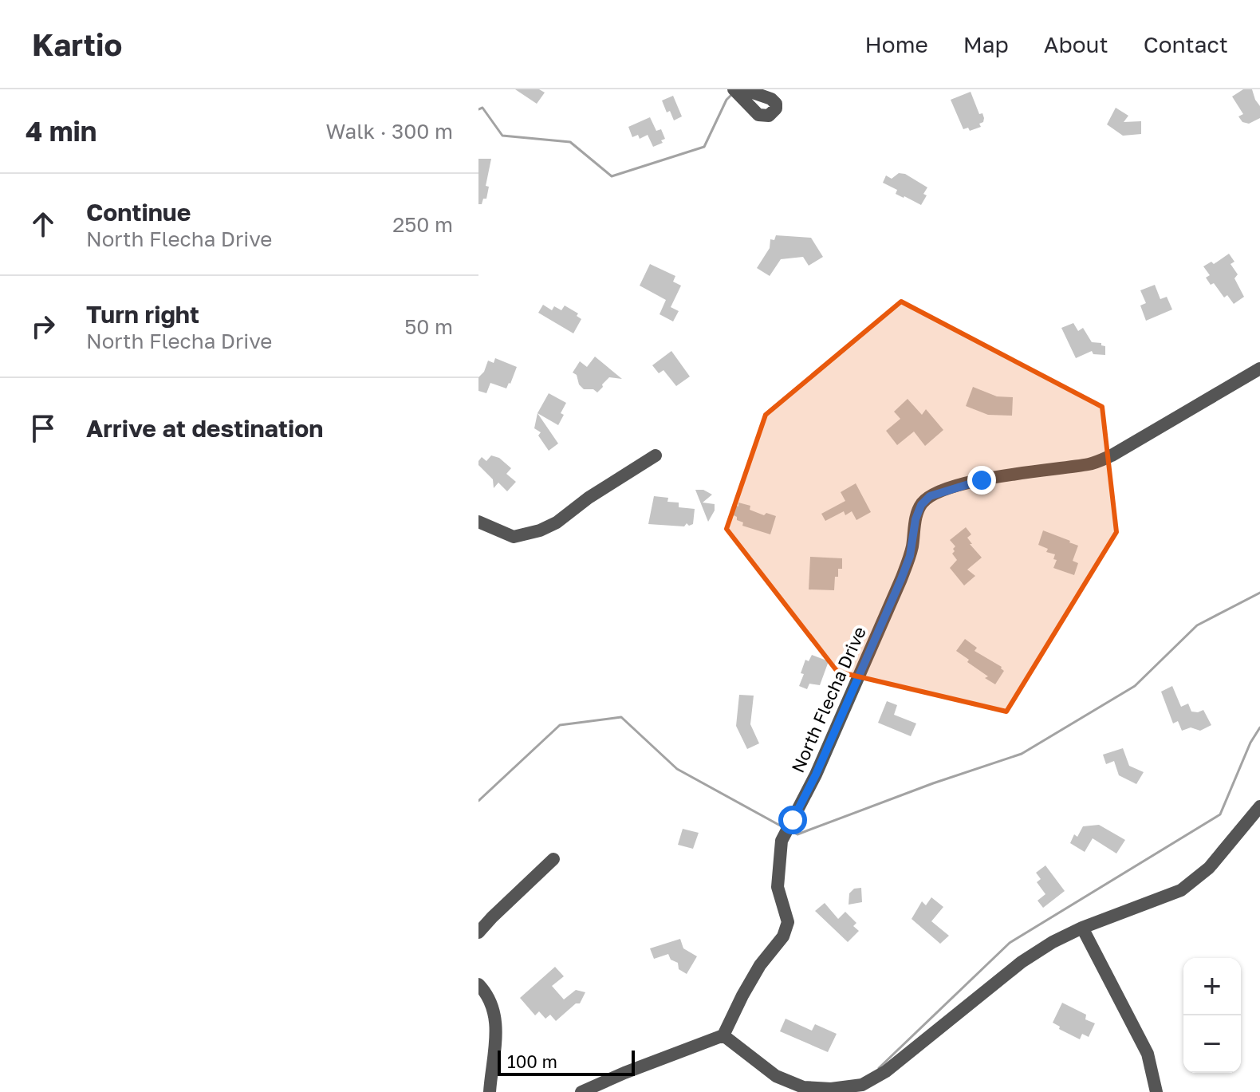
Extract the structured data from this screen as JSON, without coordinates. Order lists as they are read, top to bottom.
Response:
{
  "streets": {
    "street": ["North Flecha Drive"]
  },
  "scale_bar": "100 m",
  "page": {
    "header": "Kartio",
    "nav": [
      "Home",
      "Map",
      "About",
      "Contact"
    ],
    "heading": ["4 min", "Walk · 300 m"],
    "list": [
      ["Continue", "North Flecha Drive", "250 m"],
      ["Turn right", "North Flecha Drive", "50 m"],
      "Arrive at destination"
    ],
    "map_buttons": ["+", "−"],
    "scale": "100 m"
  }
}
